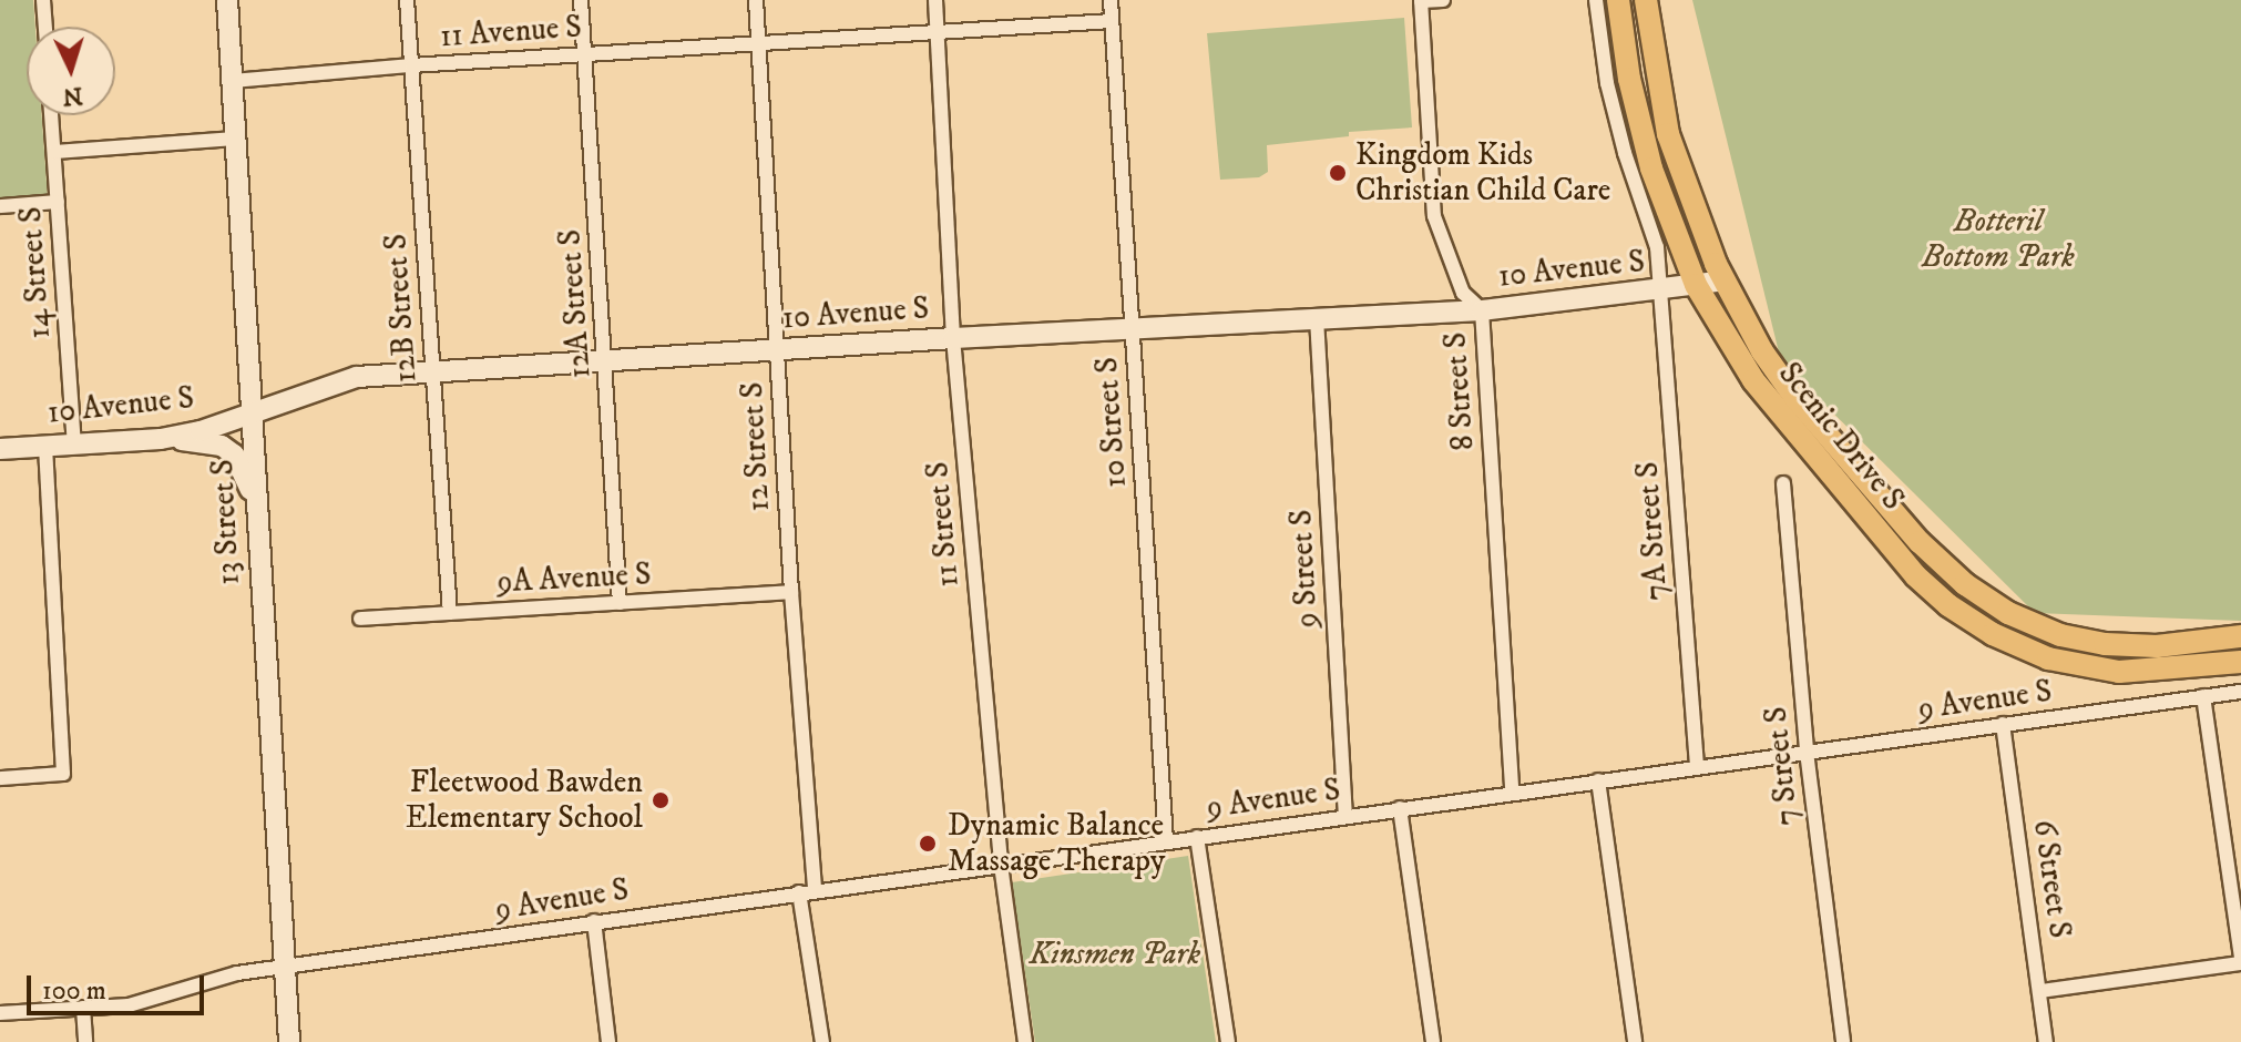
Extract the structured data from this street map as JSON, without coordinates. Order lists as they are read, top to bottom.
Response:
{
  "streets": {
    "main road": ["Scenic Drive S"],
    "street": [
      "11 Avenue S",
      "10 Avenue S",
      "14 Street S",
      "12A Street S",
      "12B Street S",
      "8 Street S",
      "10 Street S",
      "12 Street S",
      "13 Street S",
      "11 Street S",
      "7A Street S",
      "9 Street S",
      "9A Avenue S",
      "9 Avenue S",
      "7 Street S",
      "6 Street S"
    ]
  },
  "crossings": [
    ["11 Avenue S", "12A Street S"],
    ["11 Avenue S", "12B Street S"],
    ["11 Avenue S", "10 Street S"],
    ["11 Avenue S", "12 Street S"],
    ["11 Avenue S", "13 Street S"],
    ["11 Avenue S", "11 Street S"],
    ["10 Avenue S", "14 Street S"],
    ["10 Avenue S", "12A Street S"],
    ["10 Avenue S", "12B Street S"],
    ["10 Avenue S", "8 Street S"],
    ["10 Avenue S", "10 Street S"],
    ["10 Avenue S", "Scenic Drive S"],
    ["10 Avenue S", "12 Street S"],
    ["10 Avenue S", "13 Street S"],
    ["10 Avenue S", "11 Street S"],
    ["10 Avenue S", "7A Street S"],
    ["10 Avenue S", "9 Street S"],
    ["12A Street S", "9A Avenue S"],
    ["12B Street S", "9A Avenue S"],
    ["8 Street S", "9 Avenue S"],
    ["10 Street S", "9 Avenue S"],
    ["12 Street S", "9A Avenue S"],
    ["12 Street S", "9 Avenue S"],
    ["13 Street S", "9 Avenue S"],
    ["11 Street S", "9 Avenue S"],
    ["7A Street S", "9 Avenue S"],
    ["9 Street S", "9 Avenue S"],
    ["9 Avenue S", "7 Street S"],
    ["9 Avenue S", "6 Street S"]
  ],
  "parks": ["Botteril Bottom Park", "Kinsmen Park"],
  "places": ["Kingdom Kids Christian Child Care", "Fleetwood Bawden Elementary School", "Dynamic Balance Massage Therapy"],
  "scale_bar": "100 m",
  "north": "bottom"
}
